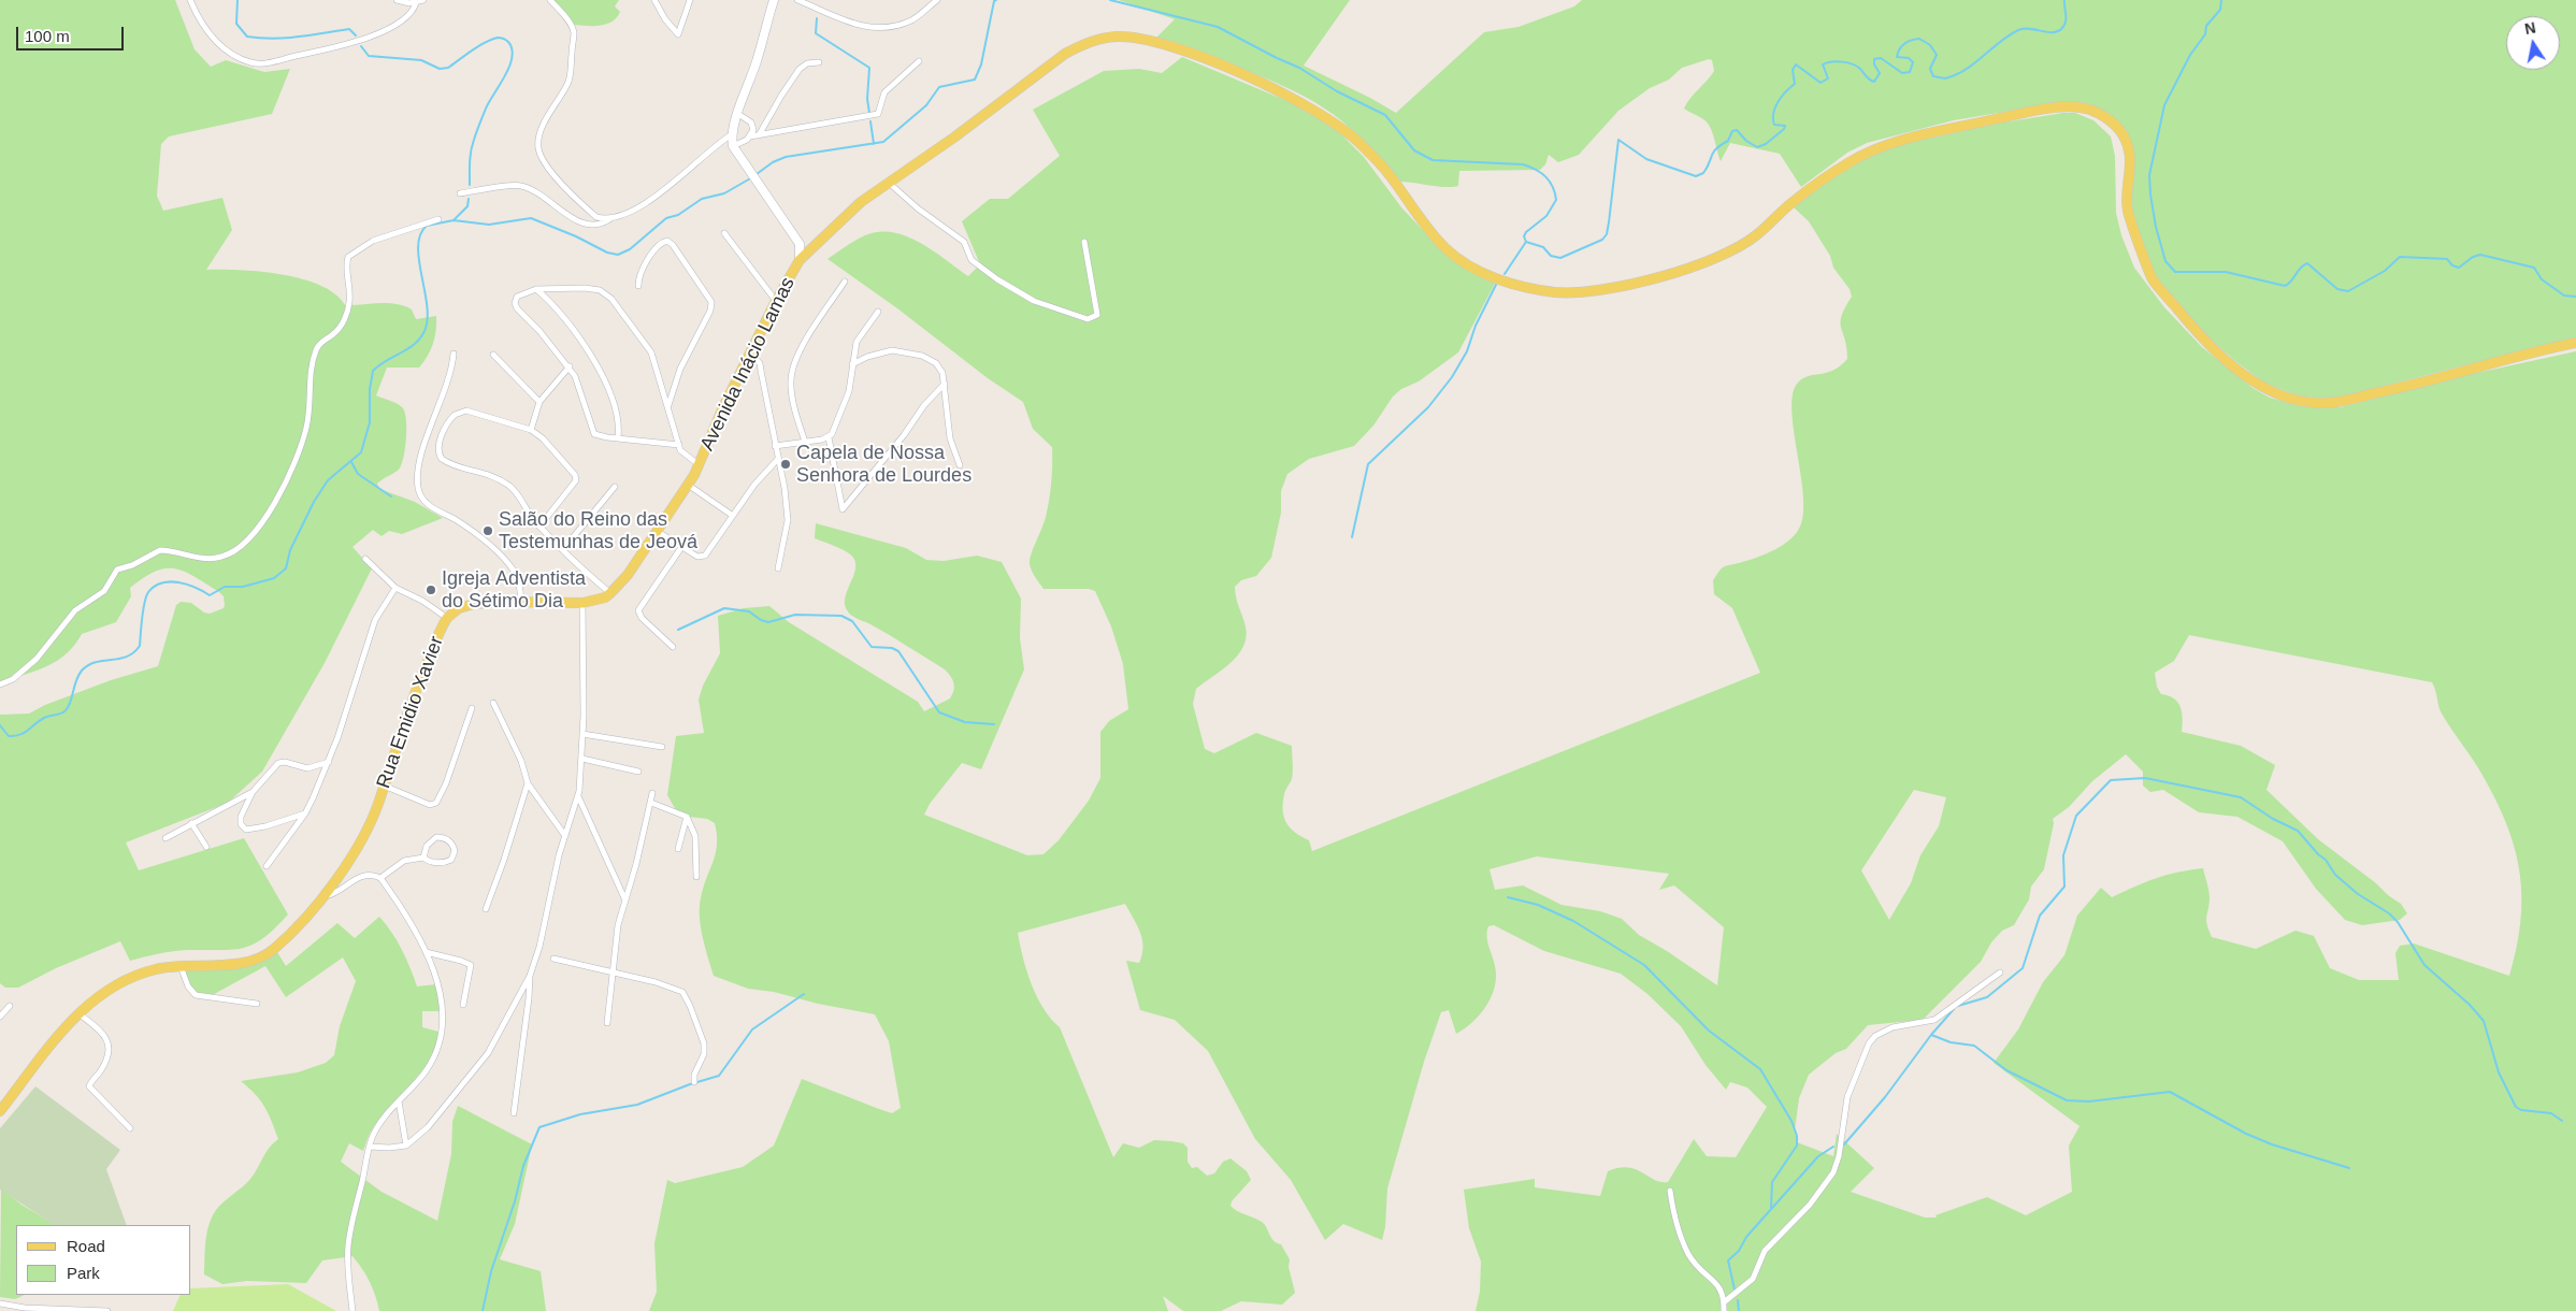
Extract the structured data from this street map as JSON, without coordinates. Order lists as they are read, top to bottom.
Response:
{
  "streets": {
    "main road": ["Avenida Inácio Lamas", "Rua Emidio Xavier"]
  },
  "crossings": [
    ["Avenida Inácio Lamas", "Rua Emidio Xavier"]
  ],
  "places": ["Capela de Nossa Senhora de Lourdes", "Salão do Reino das Testemunhas de Jeová", "Igreja Adventista do Sétimo Dia"],
  "legend": ["Road", "Park"],
  "scale_bar": "100 m",
  "north": "top"
}
